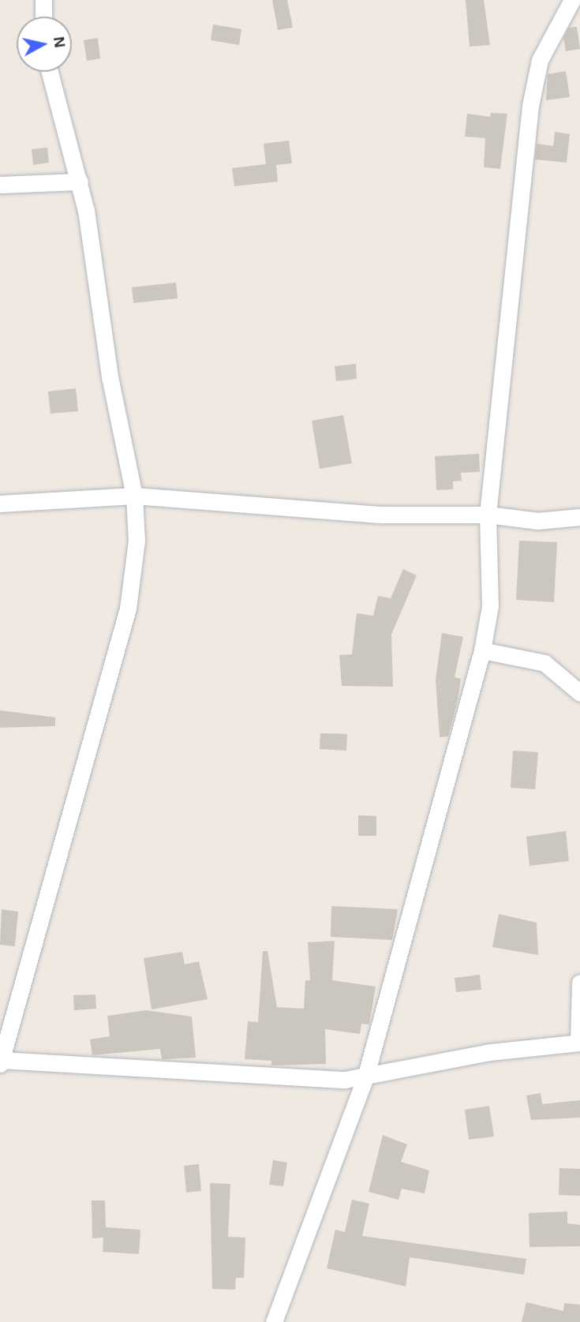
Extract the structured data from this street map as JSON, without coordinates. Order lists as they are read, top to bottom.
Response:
{
  "north": "right"
}
